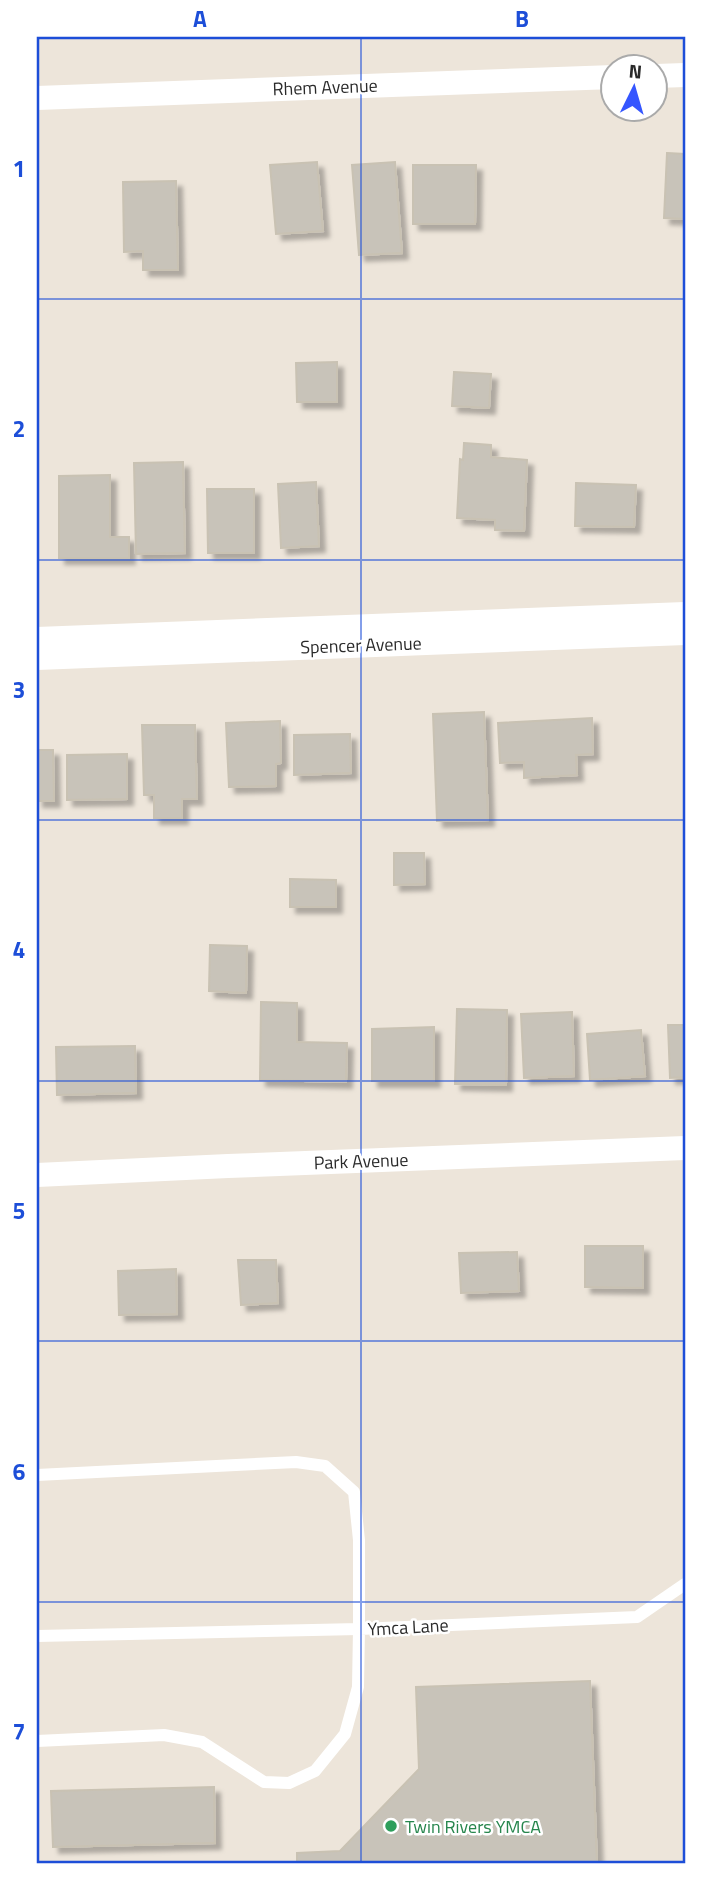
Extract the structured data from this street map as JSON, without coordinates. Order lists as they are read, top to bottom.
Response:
{
  "streets": {
    "street": ["Rhem Avenue", "Spencer Avenue", "Park Avenue"],
    "lane": ["Ymca Lane"]
  },
  "places": ["Twin Rivers YMCA"],
  "north": "top",
  "grid": {
    "columns": ["A", "B"],
    "rows": [
      "1",
      "2",
      "3",
      "4",
      "5",
      "6",
      "7"
    ]
  }
}
